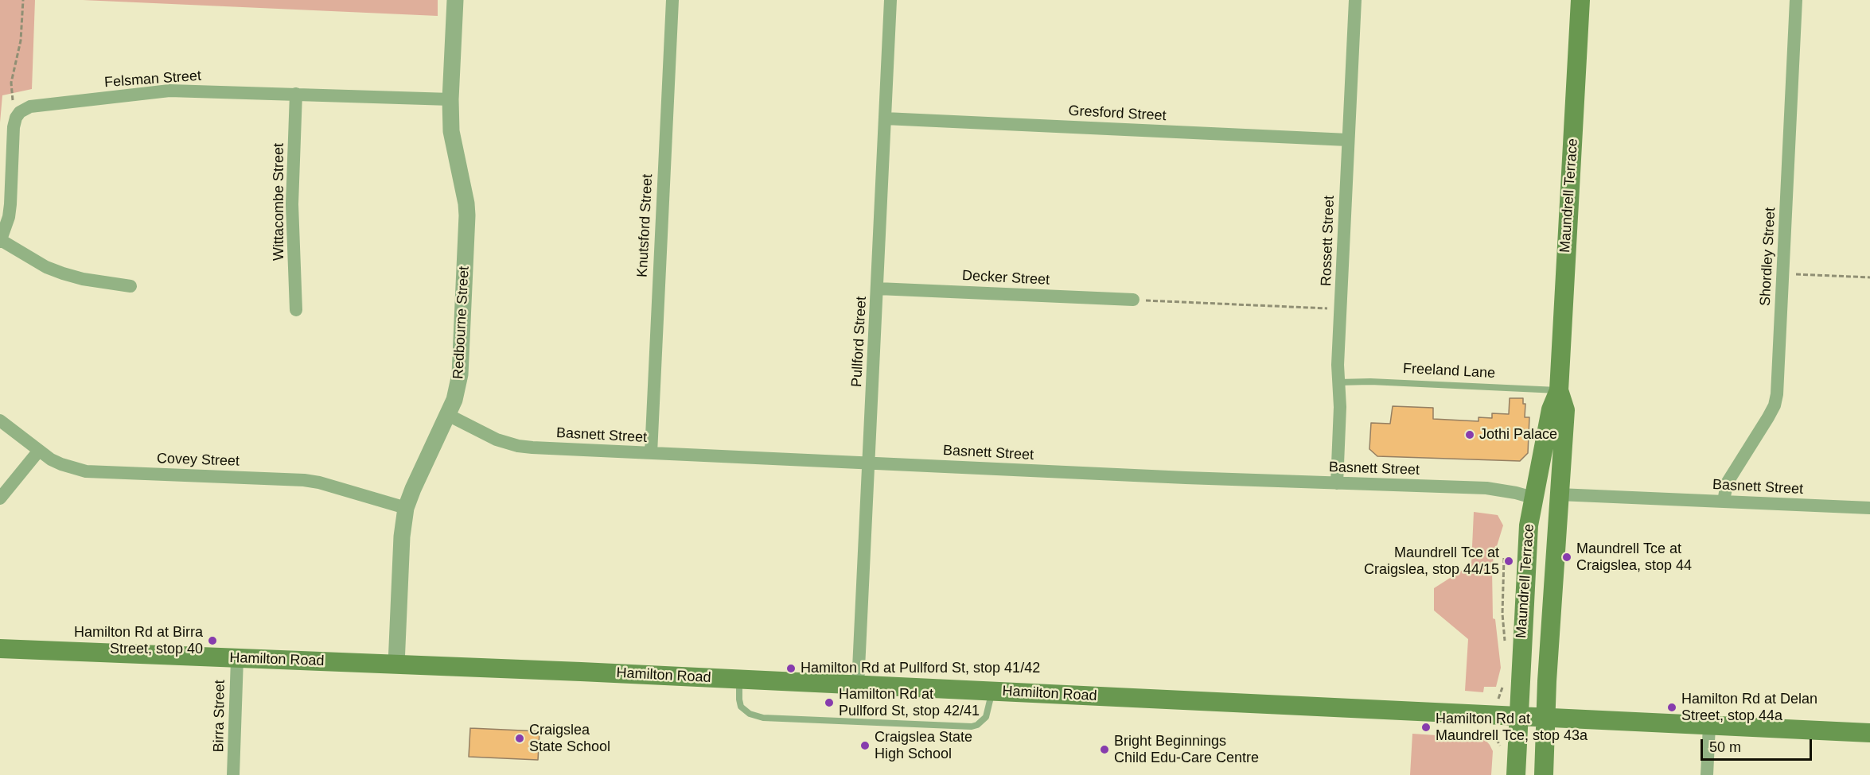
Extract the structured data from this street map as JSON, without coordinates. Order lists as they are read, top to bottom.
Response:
{
  "streets": {
    "main road": ["Maundrell Terrace", "Hamilton Road"],
    "street": [
      "Felsman Street",
      "Gresford Street",
      "Wittacombe Street",
      "Knutsford Street",
      "Rossett Street",
      "Shordley Street",
      "Decker Street",
      "Redbourne Street",
      "Pullford Street",
      "Basnett Street",
      "Covey Street",
      "Birra Street"
    ],
    "lane": ["Freeland Lane"]
  },
  "crossings": [
    ["Felsman Street", "Wittacombe Street"],
    ["Felsman Street", "Redbourne Street"],
    ["Gresford Street", "Rossett Street"],
    ["Gresford Street", "Pullford Street"],
    ["Maundrell Terrace", "Freeland Lane"],
    ["Maundrell Terrace", "Basnett Street"],
    ["Maundrell Terrace", "Hamilton Road"],
    ["Knutsford Street", "Basnett Street"],
    ["Rossett Street", "Freeland Lane"],
    ["Rossett Street", "Basnett Street"],
    ["Shordley Street", "Basnett Street"],
    ["Decker Street", "Pullford Street"],
    ["Redbourne Street", "Basnett Street"],
    ["Redbourne Street", "Covey Street"],
    ["Redbourne Street", "Hamilton Road"],
    ["Pullford Street", "Basnett Street"],
    ["Pullford Street", "Hamilton Road"],
    ["Hamilton Road", "Birra Street"]
  ],
  "places": [
    "Jothi Palace",
    "Maundrell Tce at Craigslea, stop 44",
    "Maundrell Tce at Craigslea, stop 44/15",
    "Hamilton Rd at Birra Street, stop 40",
    "Hamilton Rd at Pullford St, stop 41/42",
    "Hamilton Rd at Pullford St, stop 42/41",
    "Hamilton Rd at Delan Street, stop 44a",
    "Hamilton Rd at Maundrell Tce, stop 43a",
    "Craigslea State School",
    "Craigslea State High School",
    "Bright Beginnings Child Edu-Care Centre"
  ],
  "scale_bar": "50 m"
}
